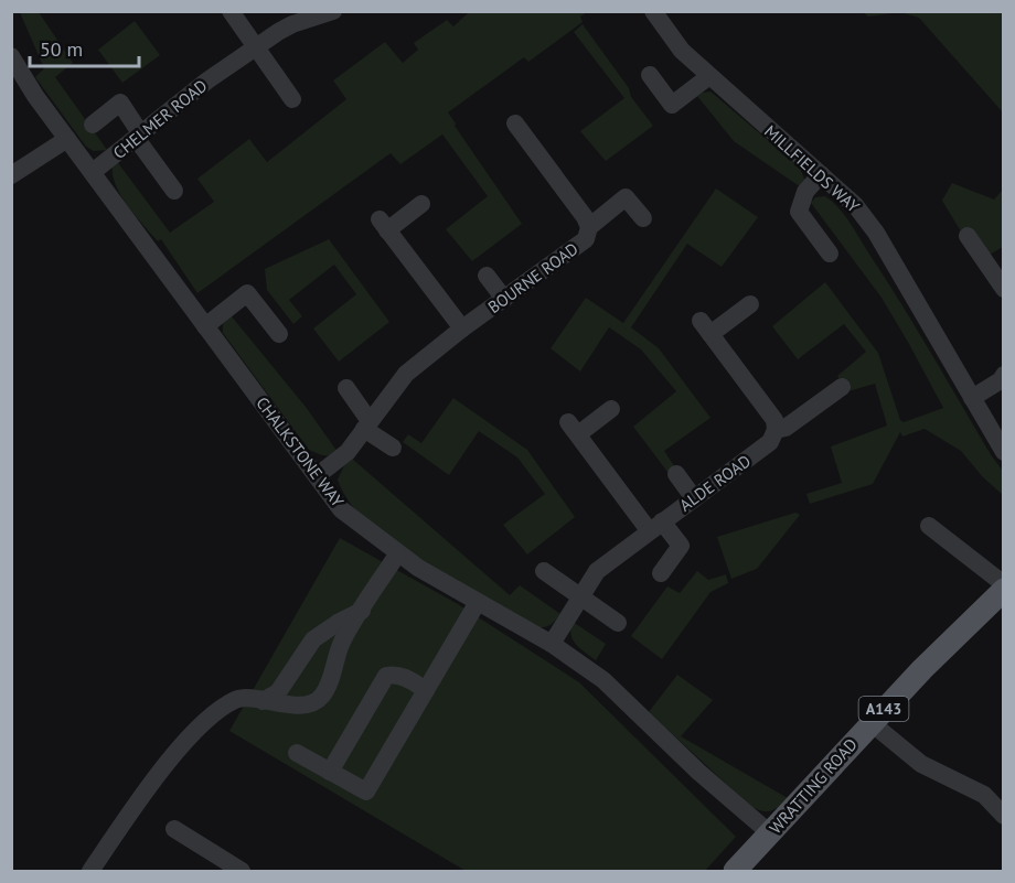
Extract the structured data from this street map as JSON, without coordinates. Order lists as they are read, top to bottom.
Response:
{
  "streets": {
    "main road": ["A143", "WRATTING ROAD"],
    "street": [
      "CHELMER ROAD",
      "MILLFIELDS WAY",
      "BOURNE ROAD",
      "CHALKSTONE WAY",
      "ALDE ROAD"
    ]
  },
  "crossings": [
    ["CHELMER ROAD", "CHALKSTONE WAY"],
    ["BOURNE ROAD", "CHALKSTONE WAY"],
    ["CHALKSTONE WAY", "ALDE ROAD"],
    ["CHALKSTONE WAY", "WRATTING ROAD"]
  ],
  "scale_bar": "50 m"
}
